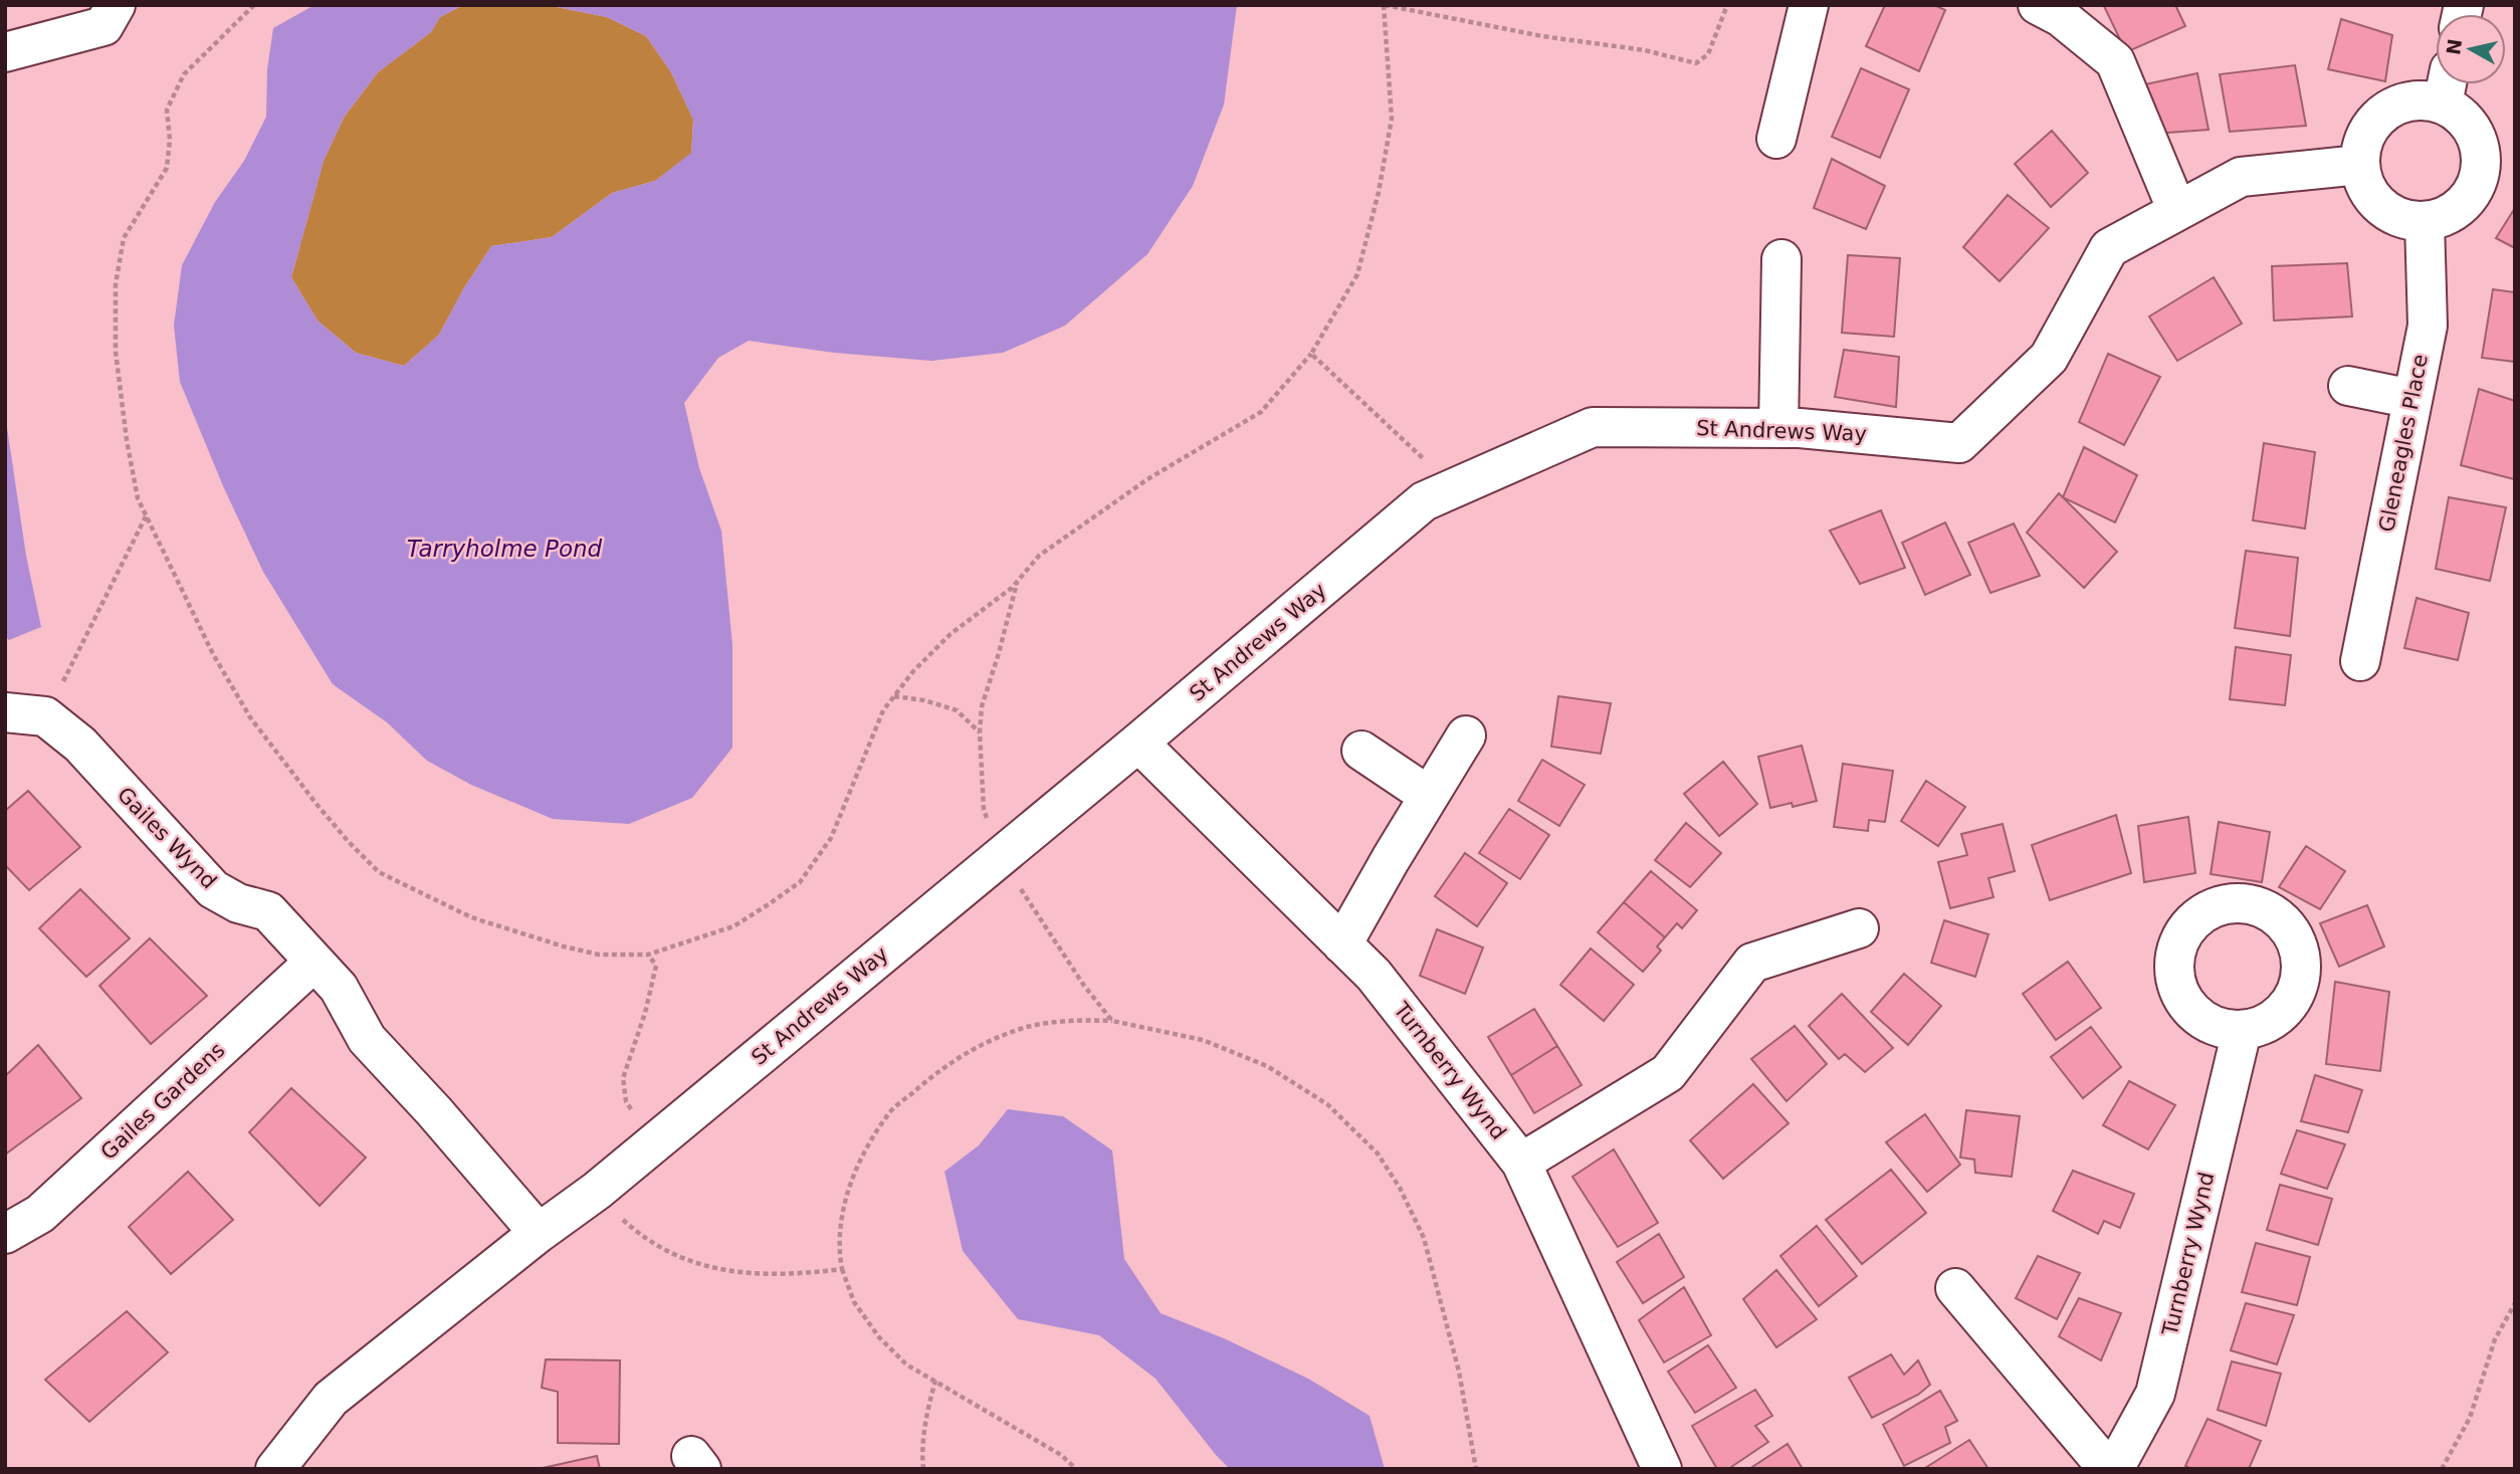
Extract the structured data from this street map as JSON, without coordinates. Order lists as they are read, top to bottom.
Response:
{
  "streets": {
    "street": [
      "St Andrews Way",
      "Gleneagles Place",
      "Gailes Wynd",
      "Turnberry Wynd",
      "Gailes Gardens"
    ]
  },
  "crossings": [
    ["St Andrews Way", "Gleneagles Place"],
    ["St Andrews Way", "Gailes Wynd"],
    ["St Andrews Way", "Turnberry Wynd"],
    ["Gailes Wynd", "Gailes Gardens"]
  ],
  "water": ["Tarryholme Pond"],
  "north": "left"
}
